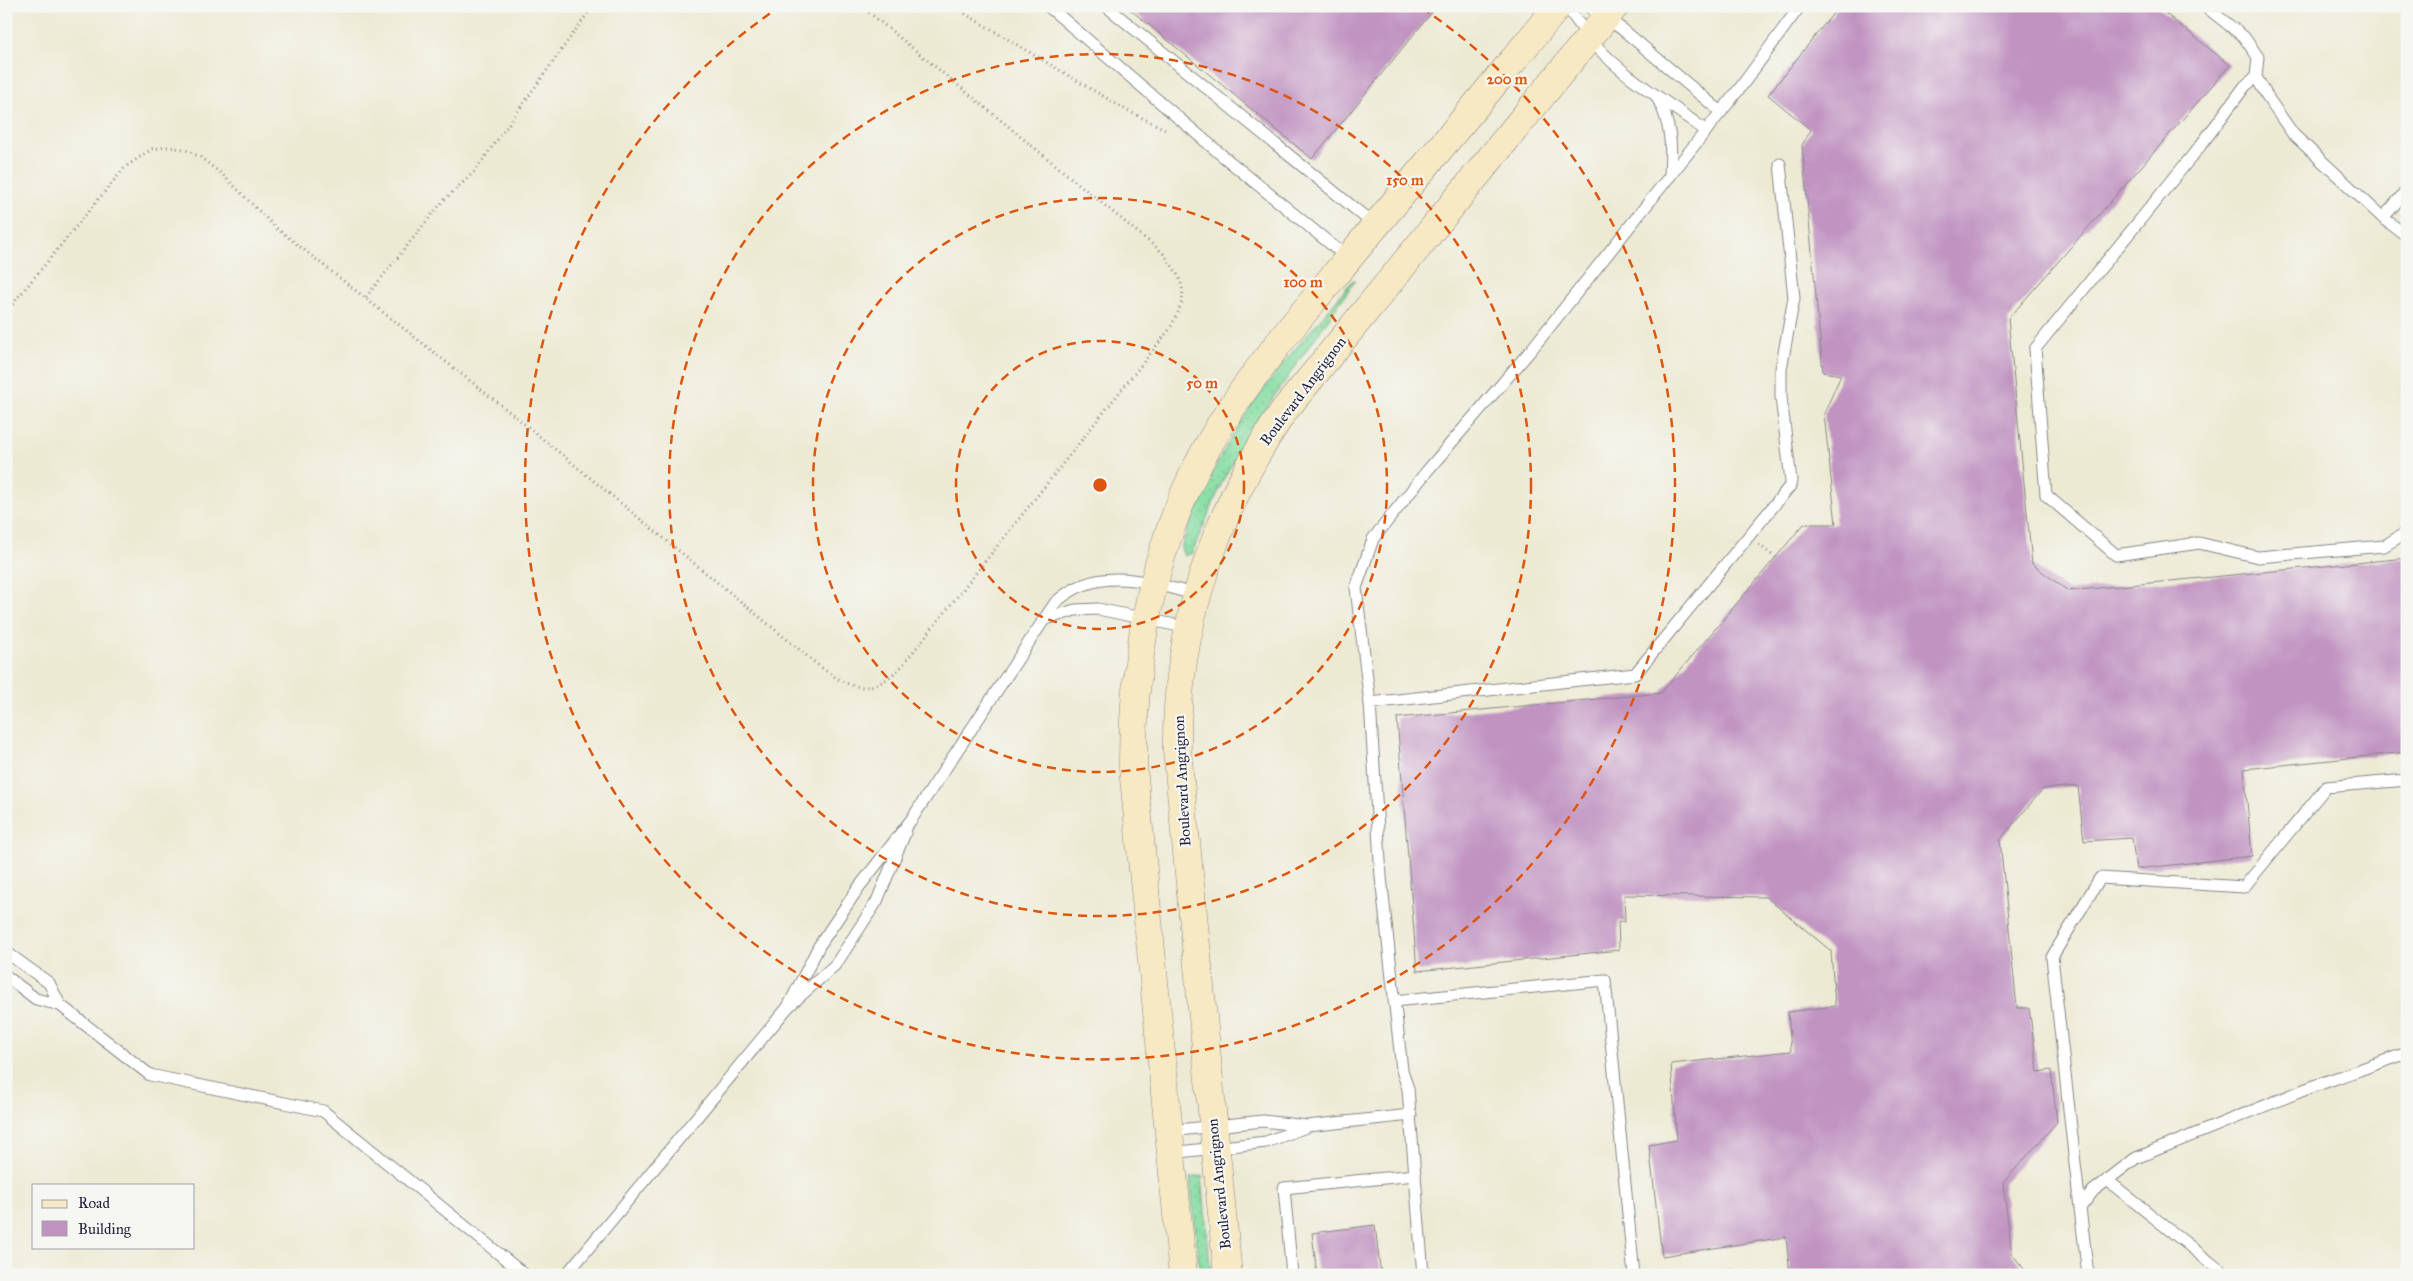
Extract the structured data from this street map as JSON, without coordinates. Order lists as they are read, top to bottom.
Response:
{
  "streets": {
    "main road": ["Boulevard Angrignon"]
  },
  "legend": ["Road", "Building"],
  "rings": [
    "200 m",
    "150 m",
    "100 m",
    "50 m"
  ]
}
